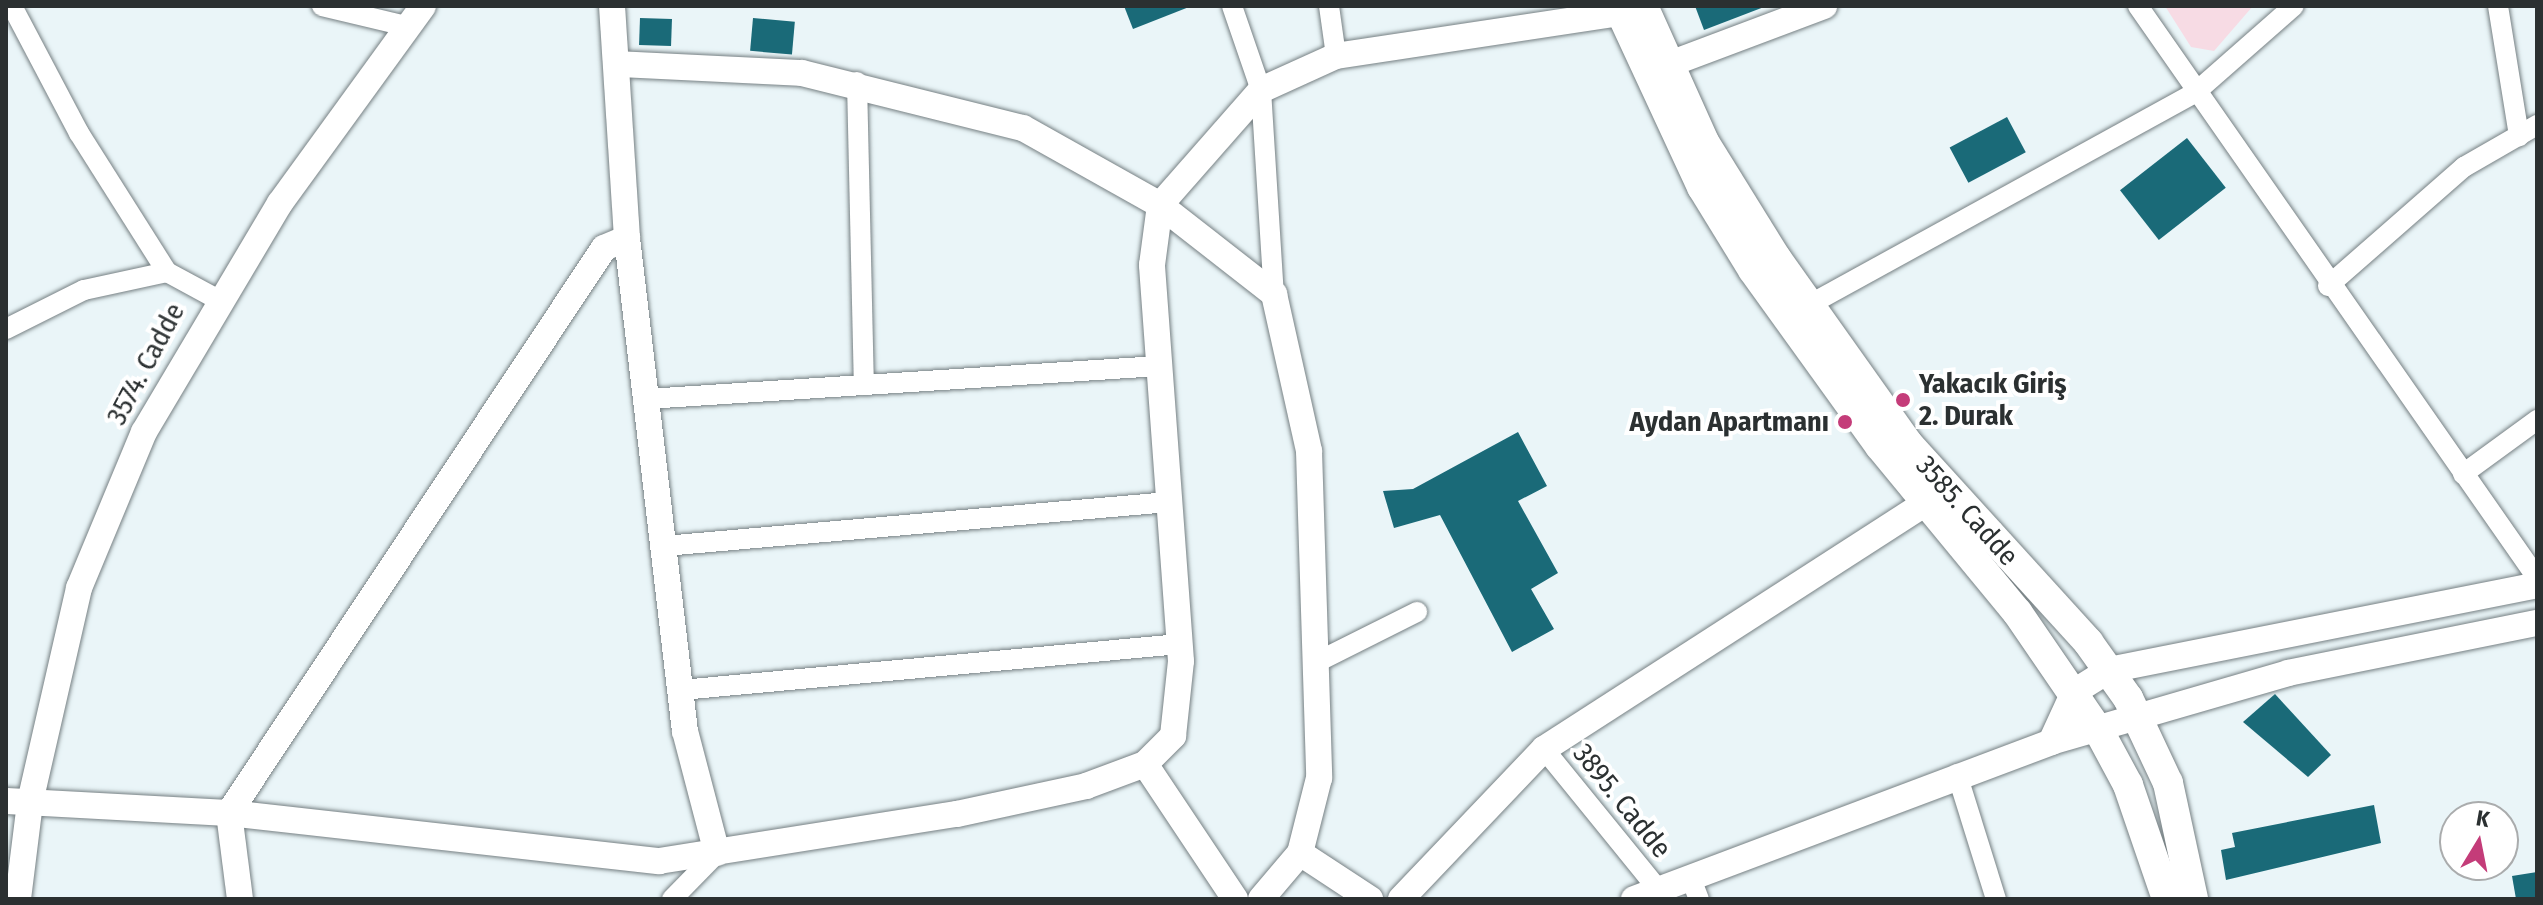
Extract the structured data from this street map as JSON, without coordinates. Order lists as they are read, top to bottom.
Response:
{
  "streets": {
    "main road": ["3585. Cadde"],
    "street": ["3574. Cadde", "3895. Cadde"]
  },
  "places": ["Yakacık Giriş 2. Durak", "Aydan Apartmanı"],
  "north": "top"
}
